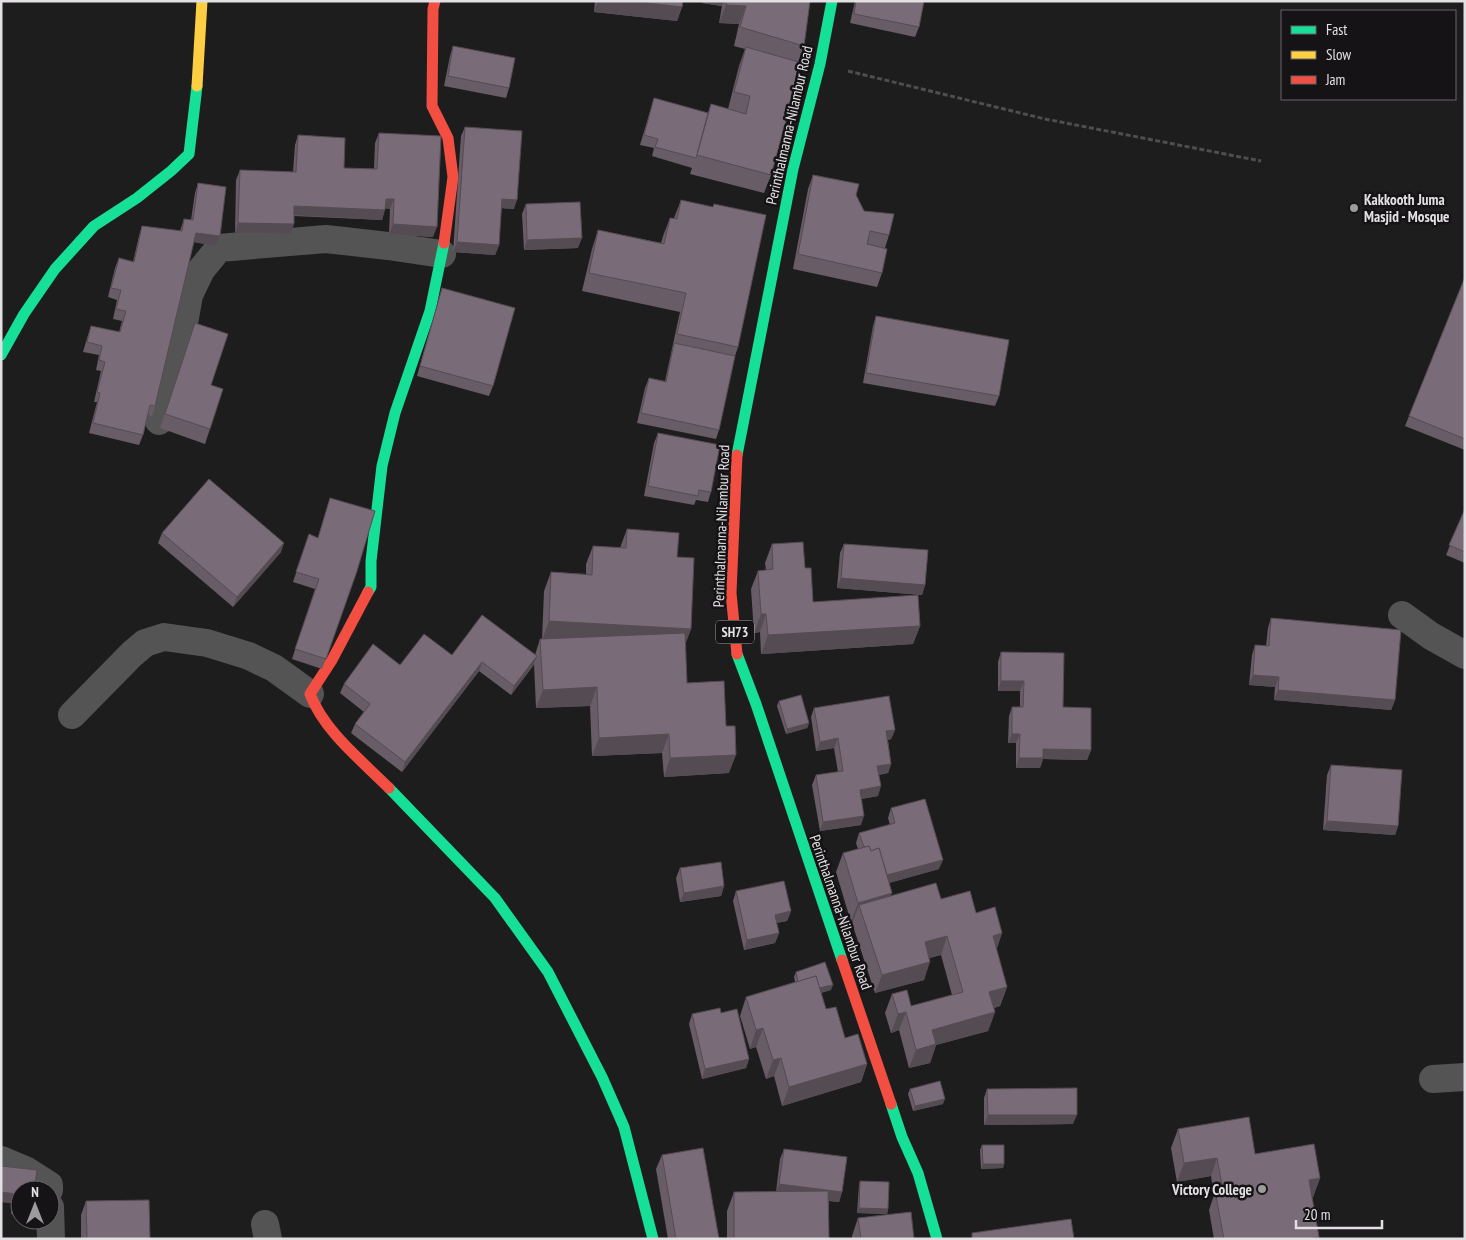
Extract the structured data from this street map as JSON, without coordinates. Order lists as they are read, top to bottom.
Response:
{
  "streets": {
    "street": ["Perinthalmanna-Nilambur Road", "SH73"]
  },
  "places": ["Kakkooth Juma Masjid - Mosque", "Victory College"],
  "legend": ["Fast", "Slow", "Jam"],
  "scale_bar": "20 m",
  "north": "top"
}
